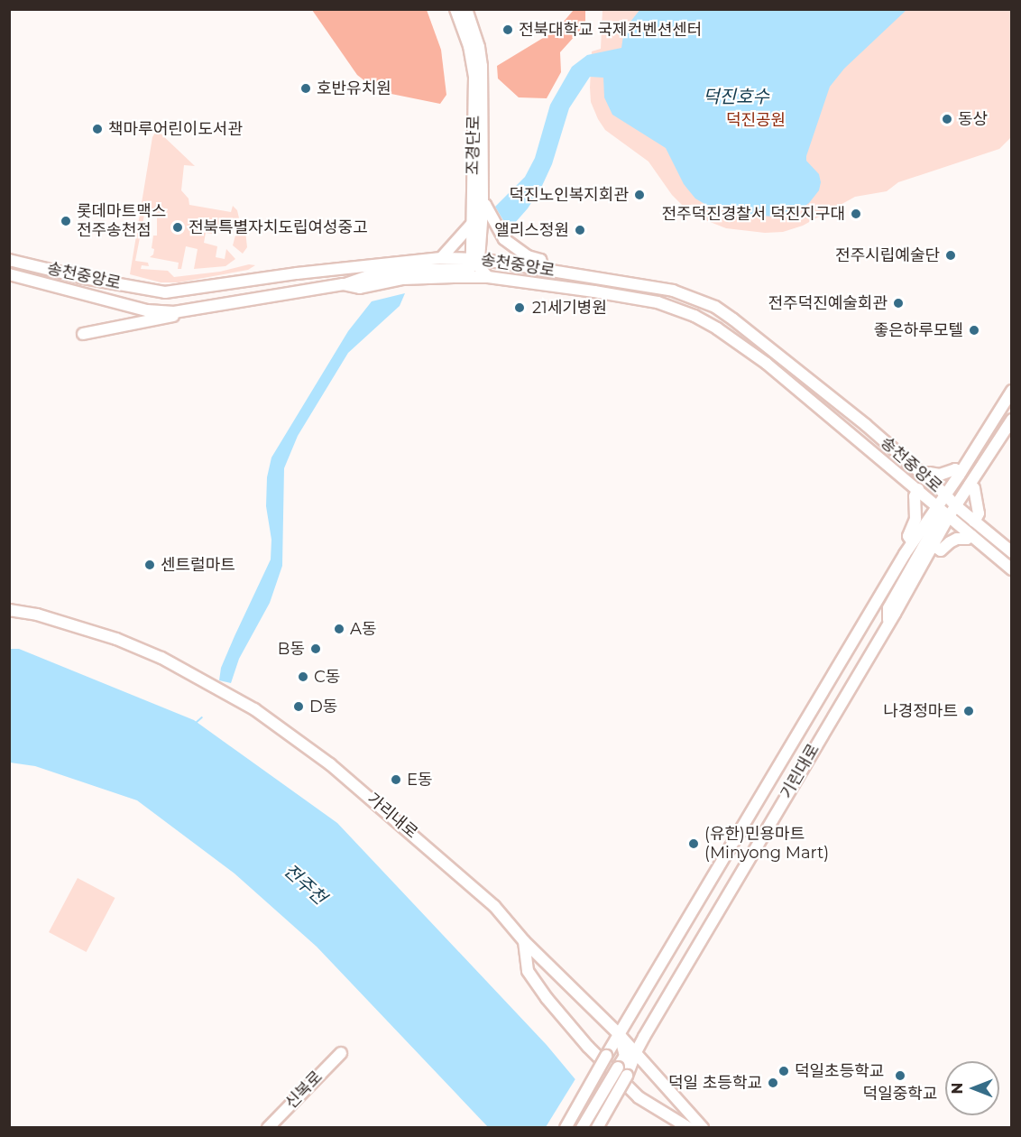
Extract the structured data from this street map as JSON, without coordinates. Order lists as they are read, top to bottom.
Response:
{
  "streets": {
    "street": [
      "조경단로",
      "송천중앙로",
      "기린대로",
      "가리내로",
      "신복로"
    ]
  },
  "crossings": [
    ["조경단로", "송천중앙로"],
    ["송천중앙로", "기린대로"],
    ["기린대로", "가리내로"]
  ],
  "water": ["덕진호수", "전주천"],
  "parks": ["덕진공원"],
  "places": [
    "전북대학교 국제컨벤션센터",
    "호반유치원",
    "동상",
    "책마루어린이도서관",
    "덕진노인복지회관",
    "전주덕진경찰서 덕진지구대",
    "롯데마트맥스 전주송천점",
    "전북특별자치도립여성중고",
    "앨리스정원",
    "전주시립예술단",
    "전주덕진예술회관",
    "21세기병원",
    "좋은하루모텔",
    "센트럴마트",
    "A동",
    "B동",
    "C동",
    "D동",
    "나경정마트",
    "E동",
    "(유한)민용마트 (Minyong Mart)",
    "덕일초등학교",
    "덕일중학교",
    "덕일 초등학교"
  ],
  "north": "left"
}
